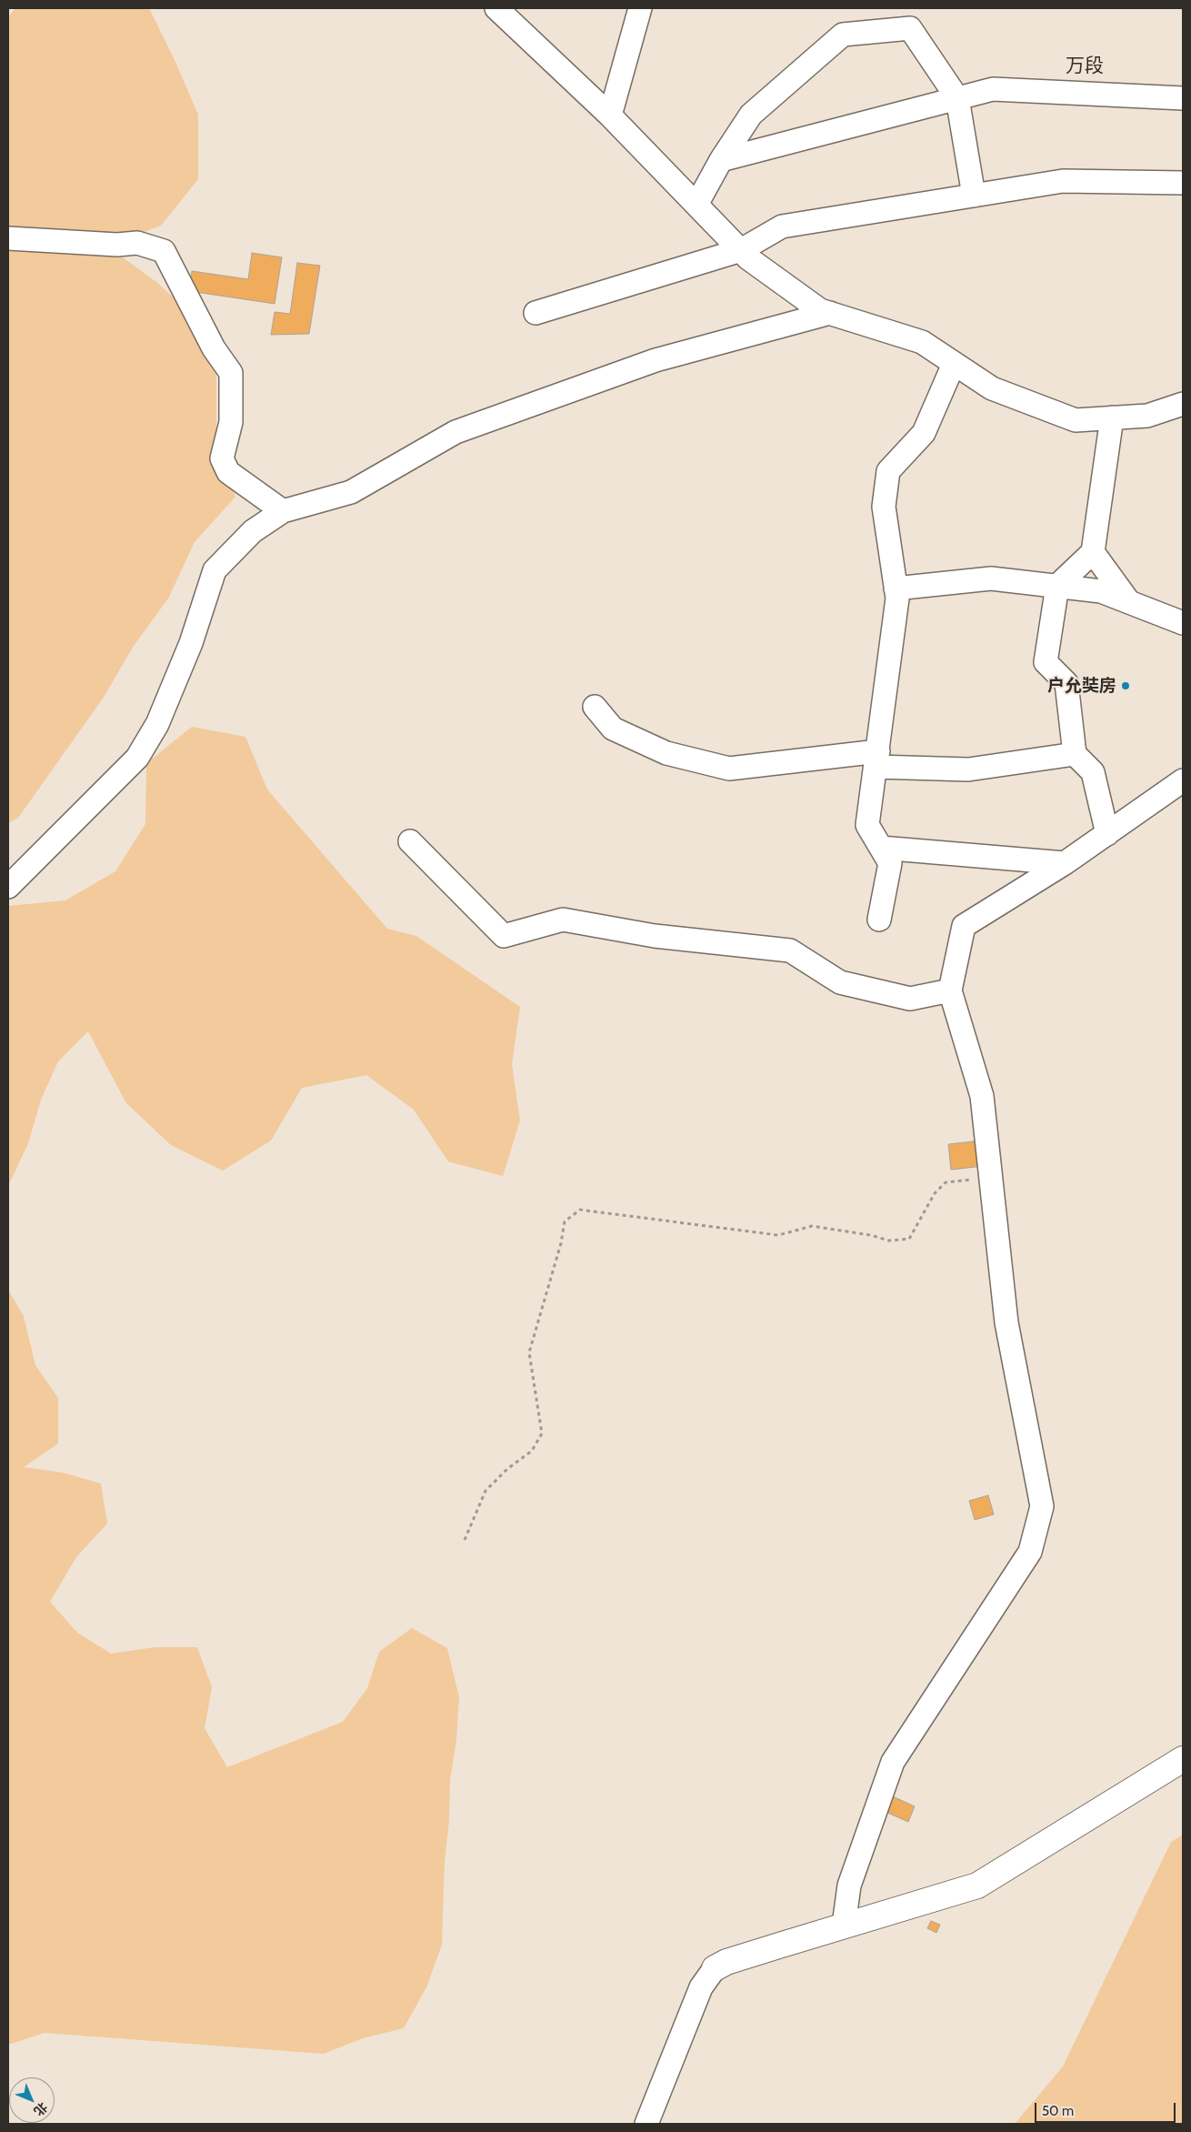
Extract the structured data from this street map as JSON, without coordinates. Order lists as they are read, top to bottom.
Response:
{
  "districts": ["万段"],
  "places": ["户允奘房"],
  "scale_bar": "50 m",
  "north": "bottom right"
}
